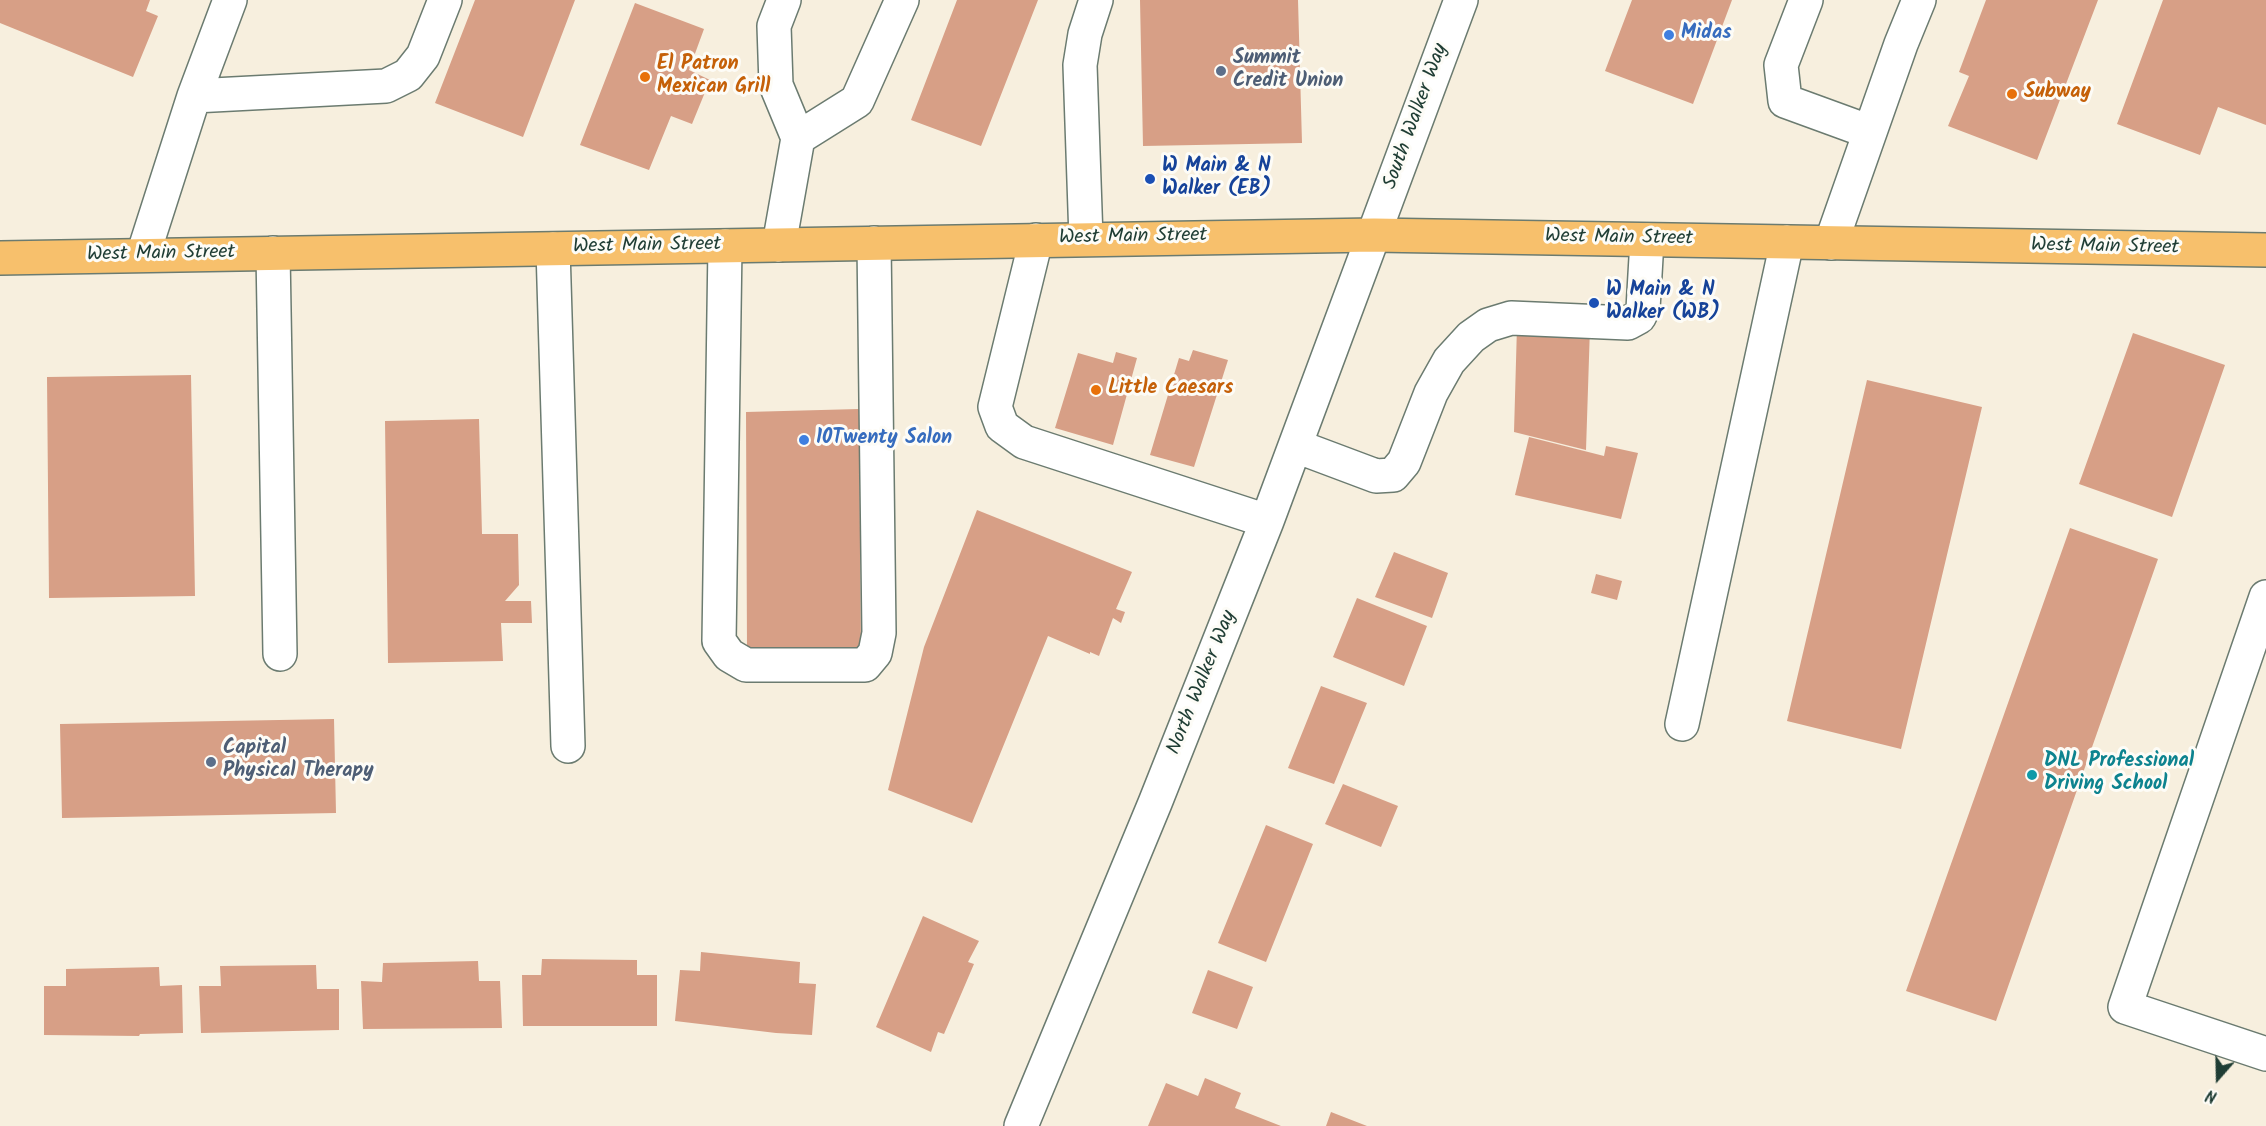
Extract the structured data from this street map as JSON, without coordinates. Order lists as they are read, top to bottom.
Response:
{
  "streets": {
    "main road": ["West Main Street"],
    "street": ["South Walker Way", "North Walker Way"]
  },
  "crossings": [
    ["South Walker Way", "West Main Street"],
    ["South Walker Way", "North Walker Way"],
    ["West Main Street", "North Walker Way"]
  ],
  "places": [
    "Midas",
    "Summit Credit Union",
    "El Patron Mexican Grill",
    "Subway",
    "W Main & N Walker (EB)",
    "W Main & N Walker (WB)",
    "Little Caesars",
    "10Twenty Salon",
    "Capital Physical Therapy",
    "DNL Professional Driving School"
  ],
  "north": "bottom"
}
